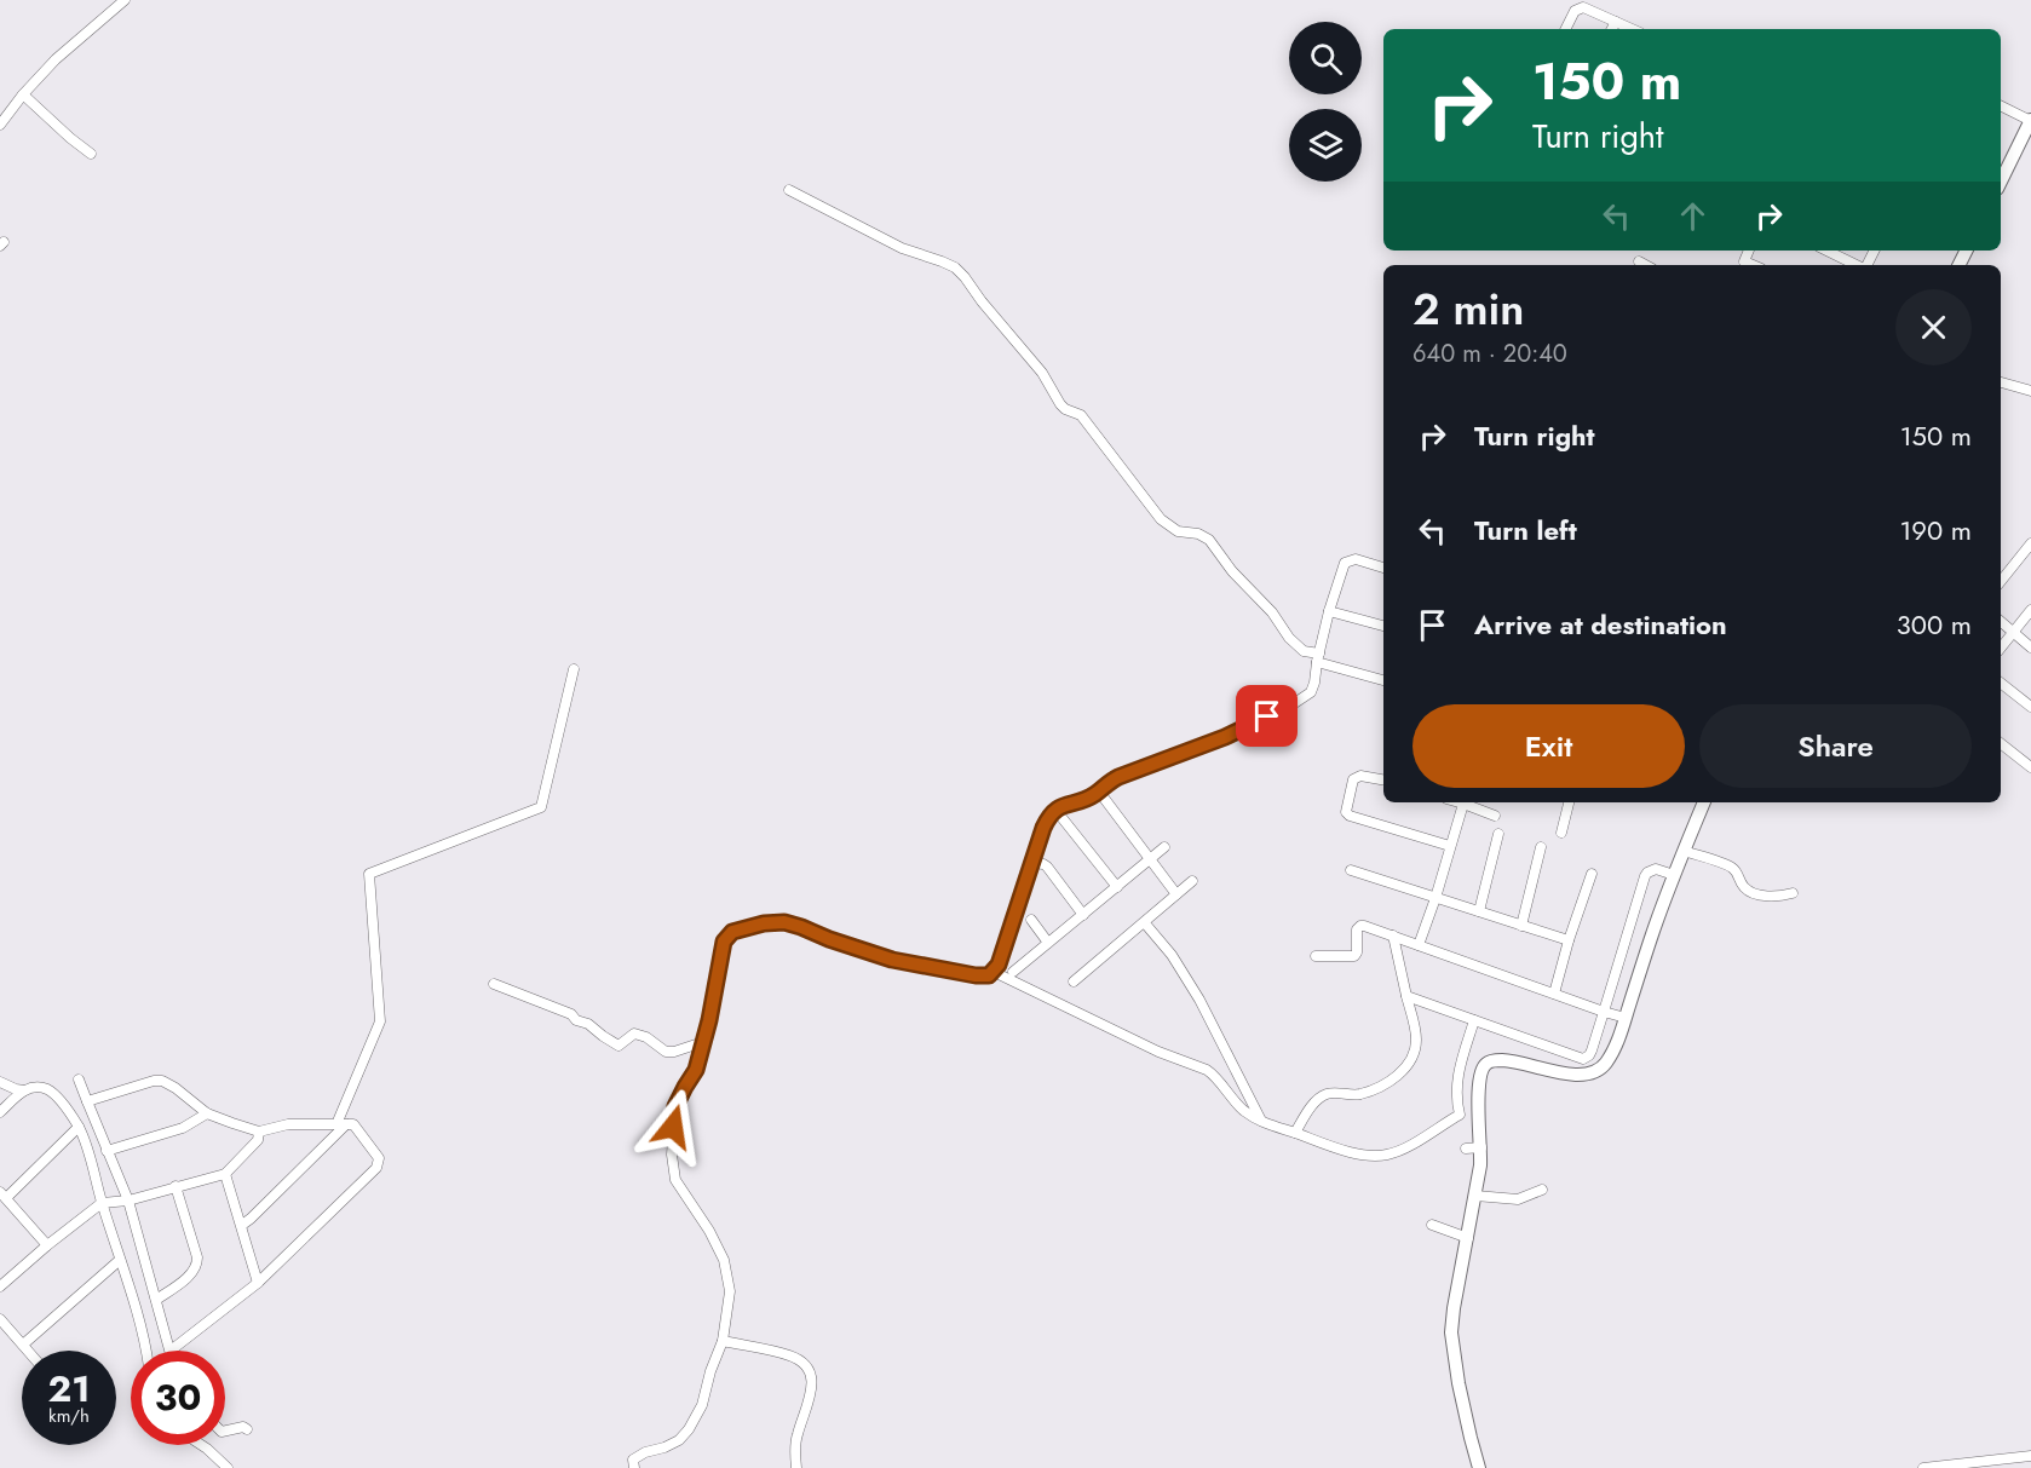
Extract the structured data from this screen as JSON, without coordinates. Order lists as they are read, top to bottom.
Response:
{
  "page": {
    "turn": ["150 m", "Turn right"],
    "heading": ["2 min", "640 m · 20:40"],
    "list": [
      {
        "name": "Turn right",
        "value": "150 m"
      },
      {
        "name": "Turn left",
        "value": "190 m"
      },
      {
        "name": "Arrive at destination",
        "value": "300 m"
      }
    ],
    "buttons": ["Exit", "Share"],
    "speed": "21 km/h",
    "limit": "30"
  }
}
